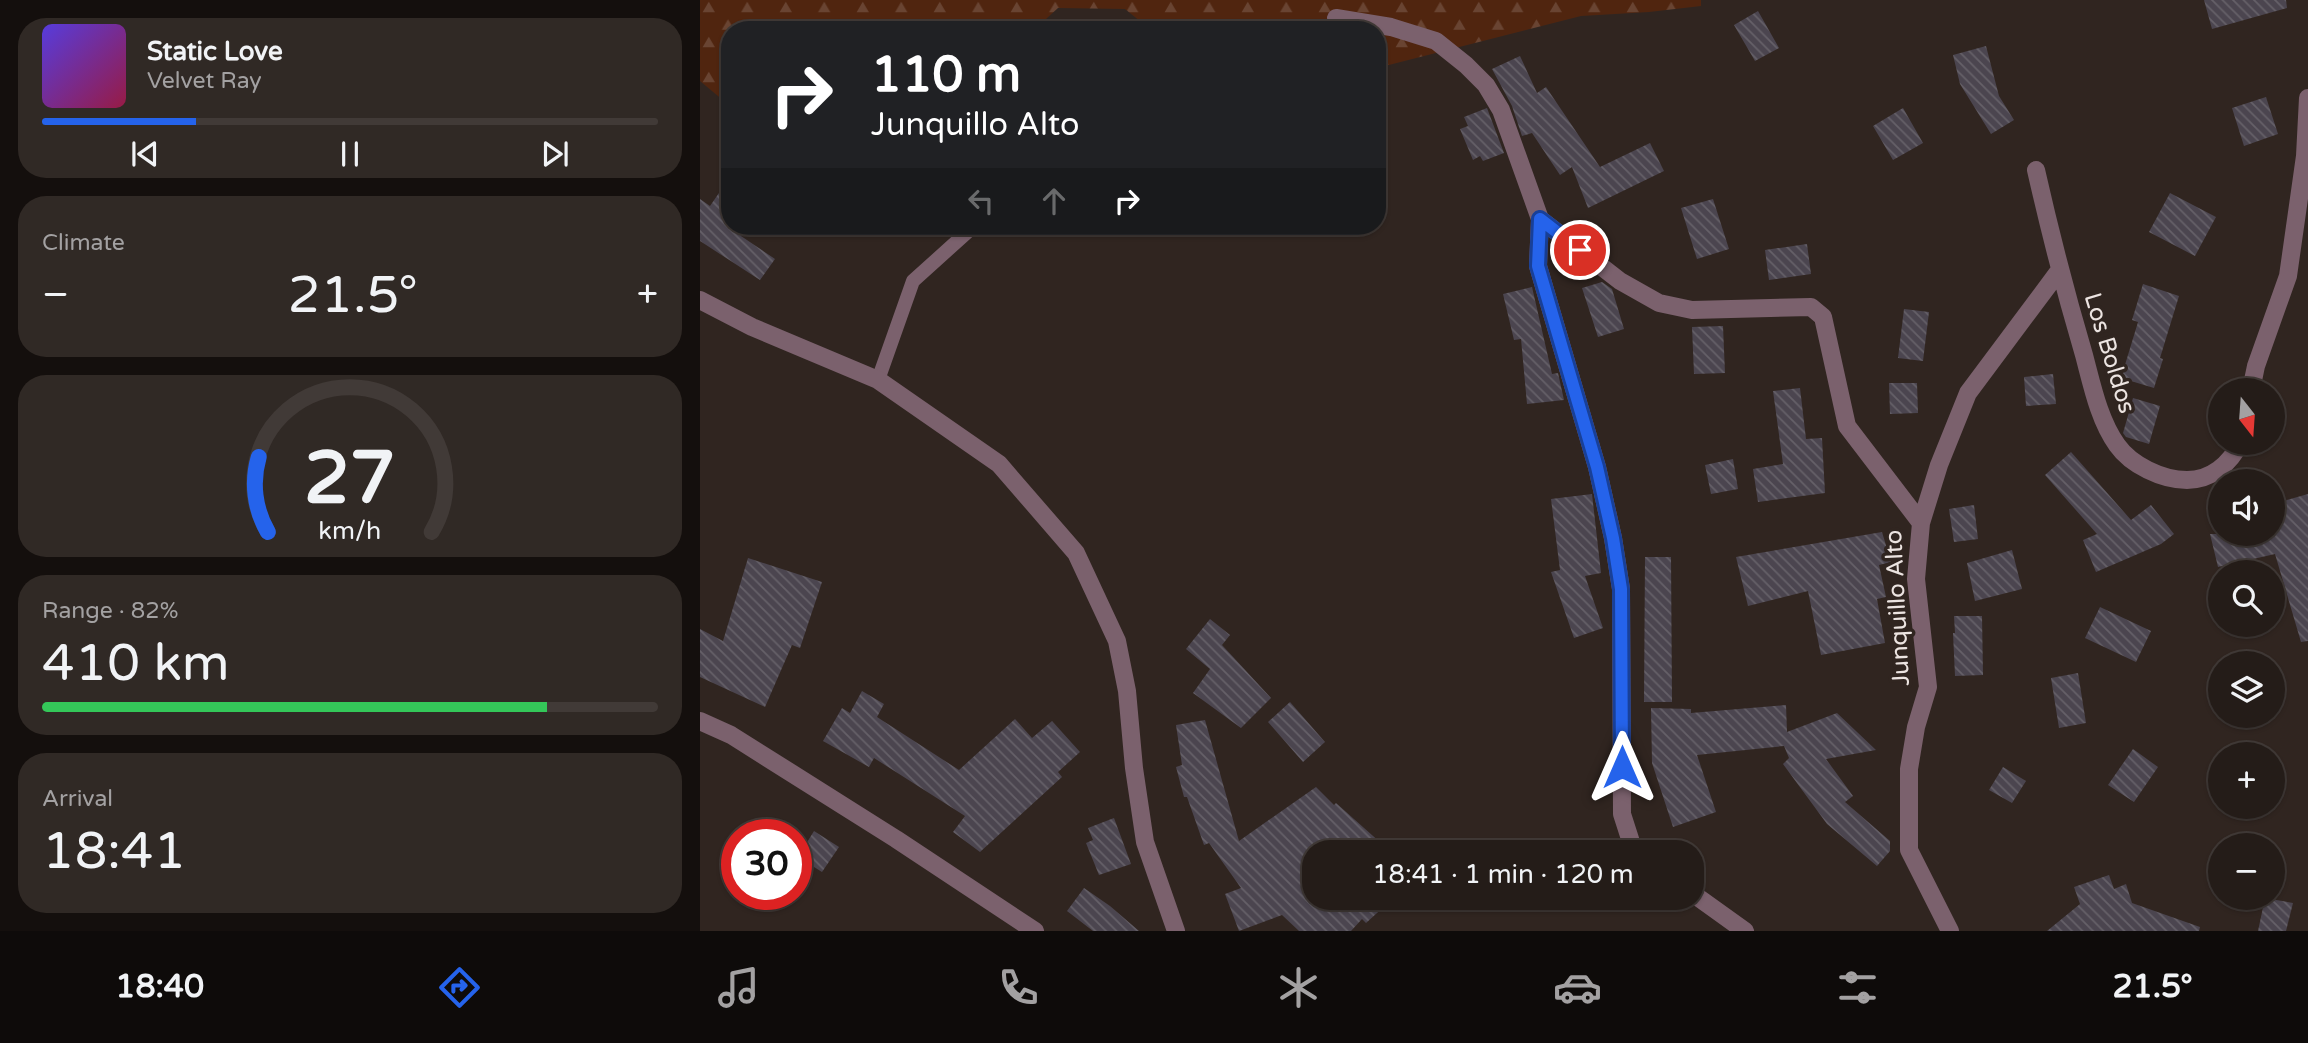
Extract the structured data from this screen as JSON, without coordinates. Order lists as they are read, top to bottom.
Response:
{
  "streets": {
    "street": ["Los Boldos", "Junquillo Alto"]
  },
  "north": "bottom",
  "page": {
    "turn": ["110 m", "Junquillo Alto"],
    "song": ["Static Love", "Velvet Ray"],
    "tile": [
      "Climate",
      ["Range · 82%", "410 km"],
      ["Arrival", "18:41"]
    ],
    "heat": ["−", "21.5°", "+"],
    "map_buttons": ["+", "−"],
    "limit": "30",
    "trip": "18:41 · 1 min · 120 m",
    "tabs": ["18:40", "21.5°"],
    "gauge": ["27", "km/h"]
  }
}
